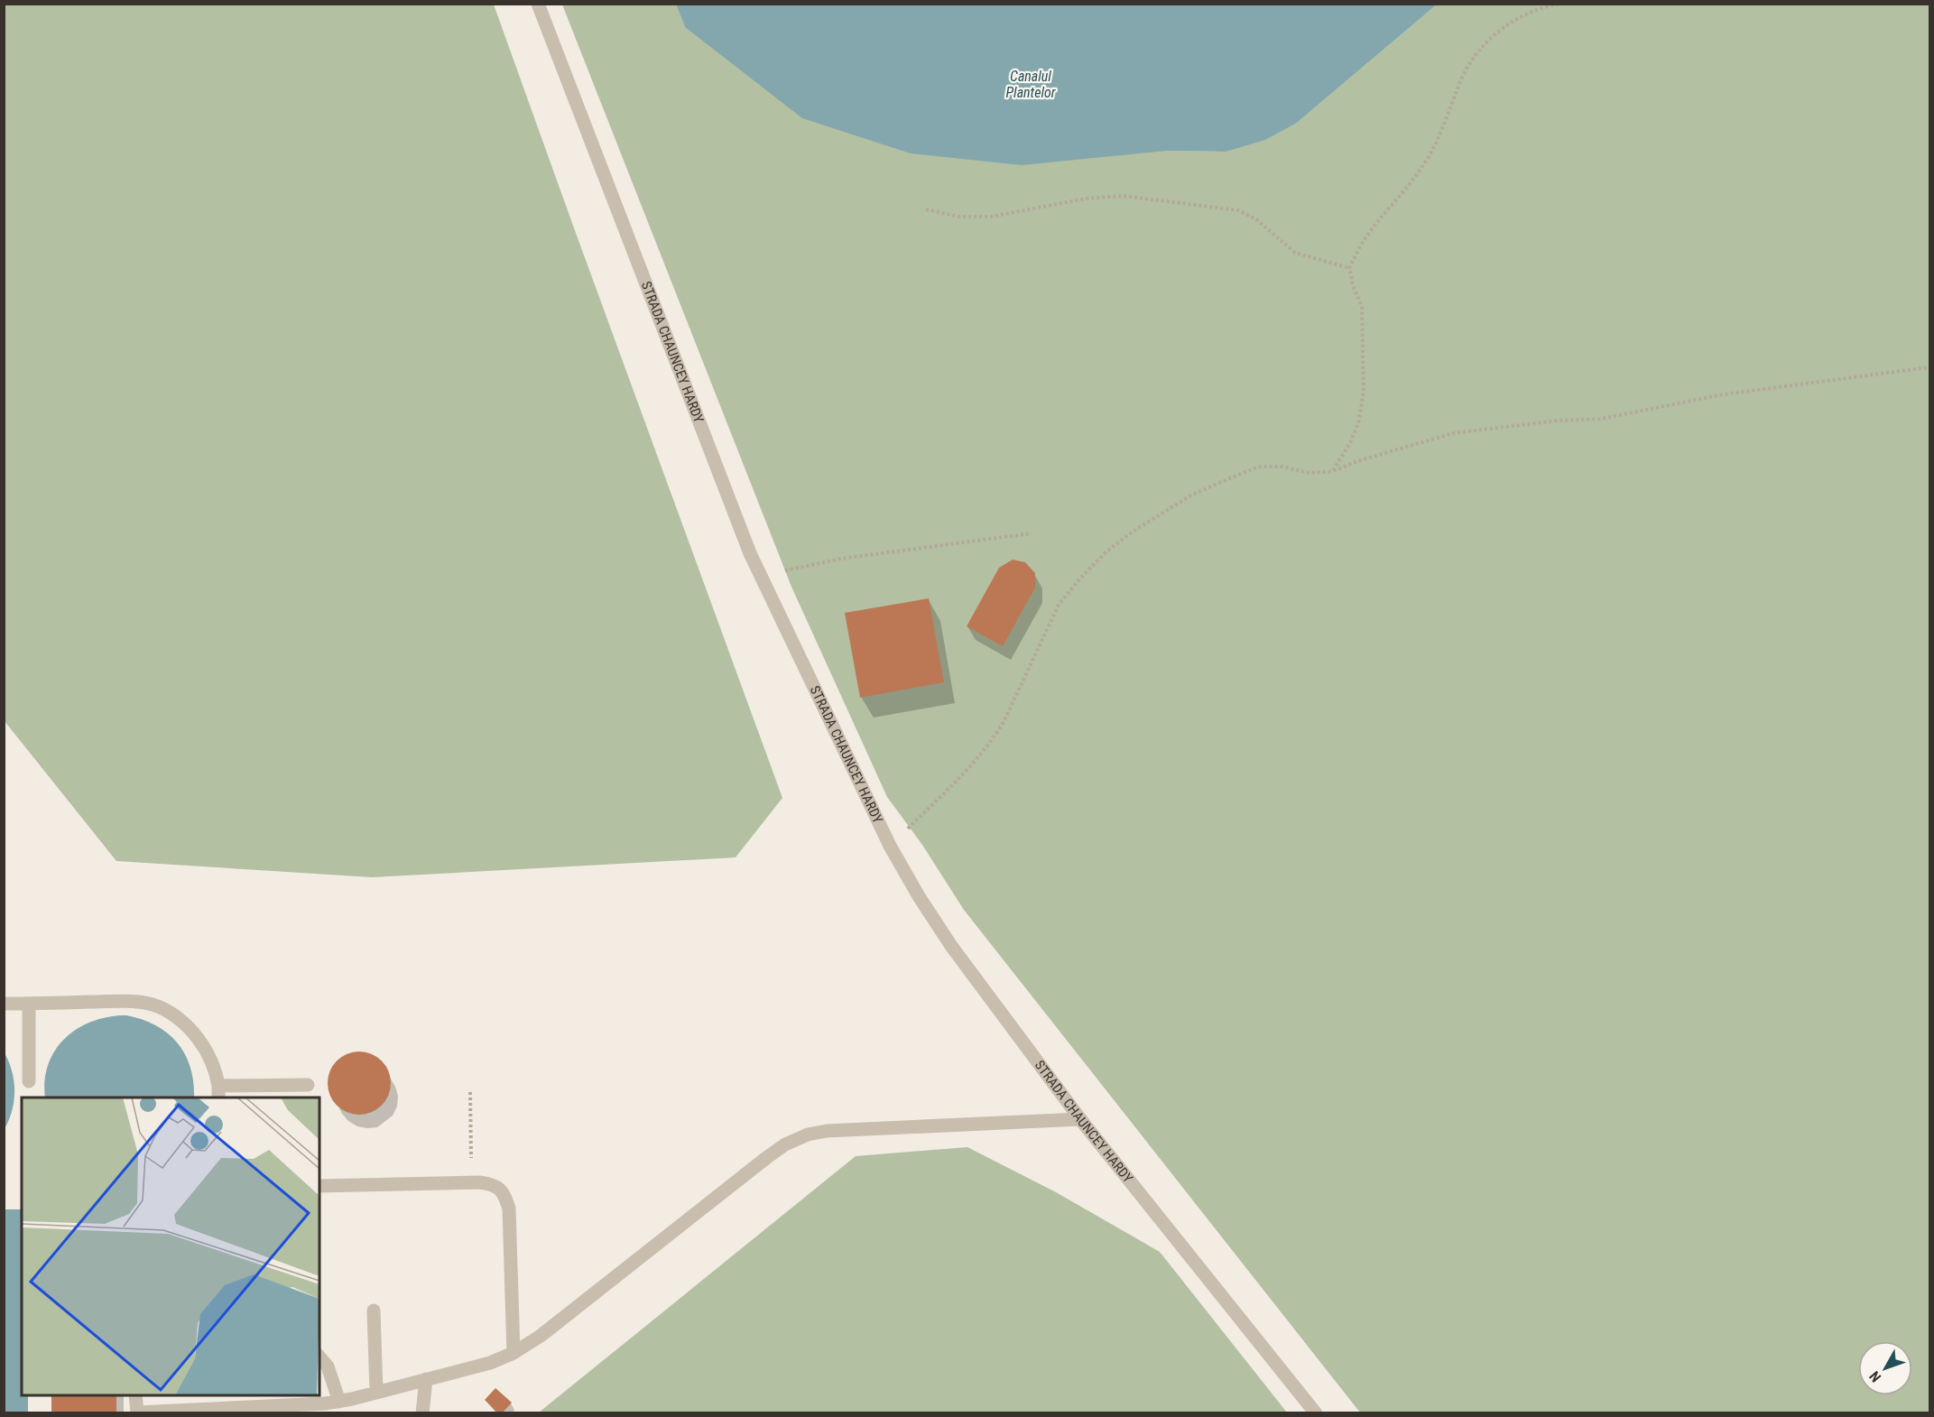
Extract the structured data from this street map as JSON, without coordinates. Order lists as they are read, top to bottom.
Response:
{
  "streets": {
    "street": ["STRADA CHAUNCEY HARDY"]
  },
  "water": ["Canalul Plantelor"],
  "north": "bottom left"
}
